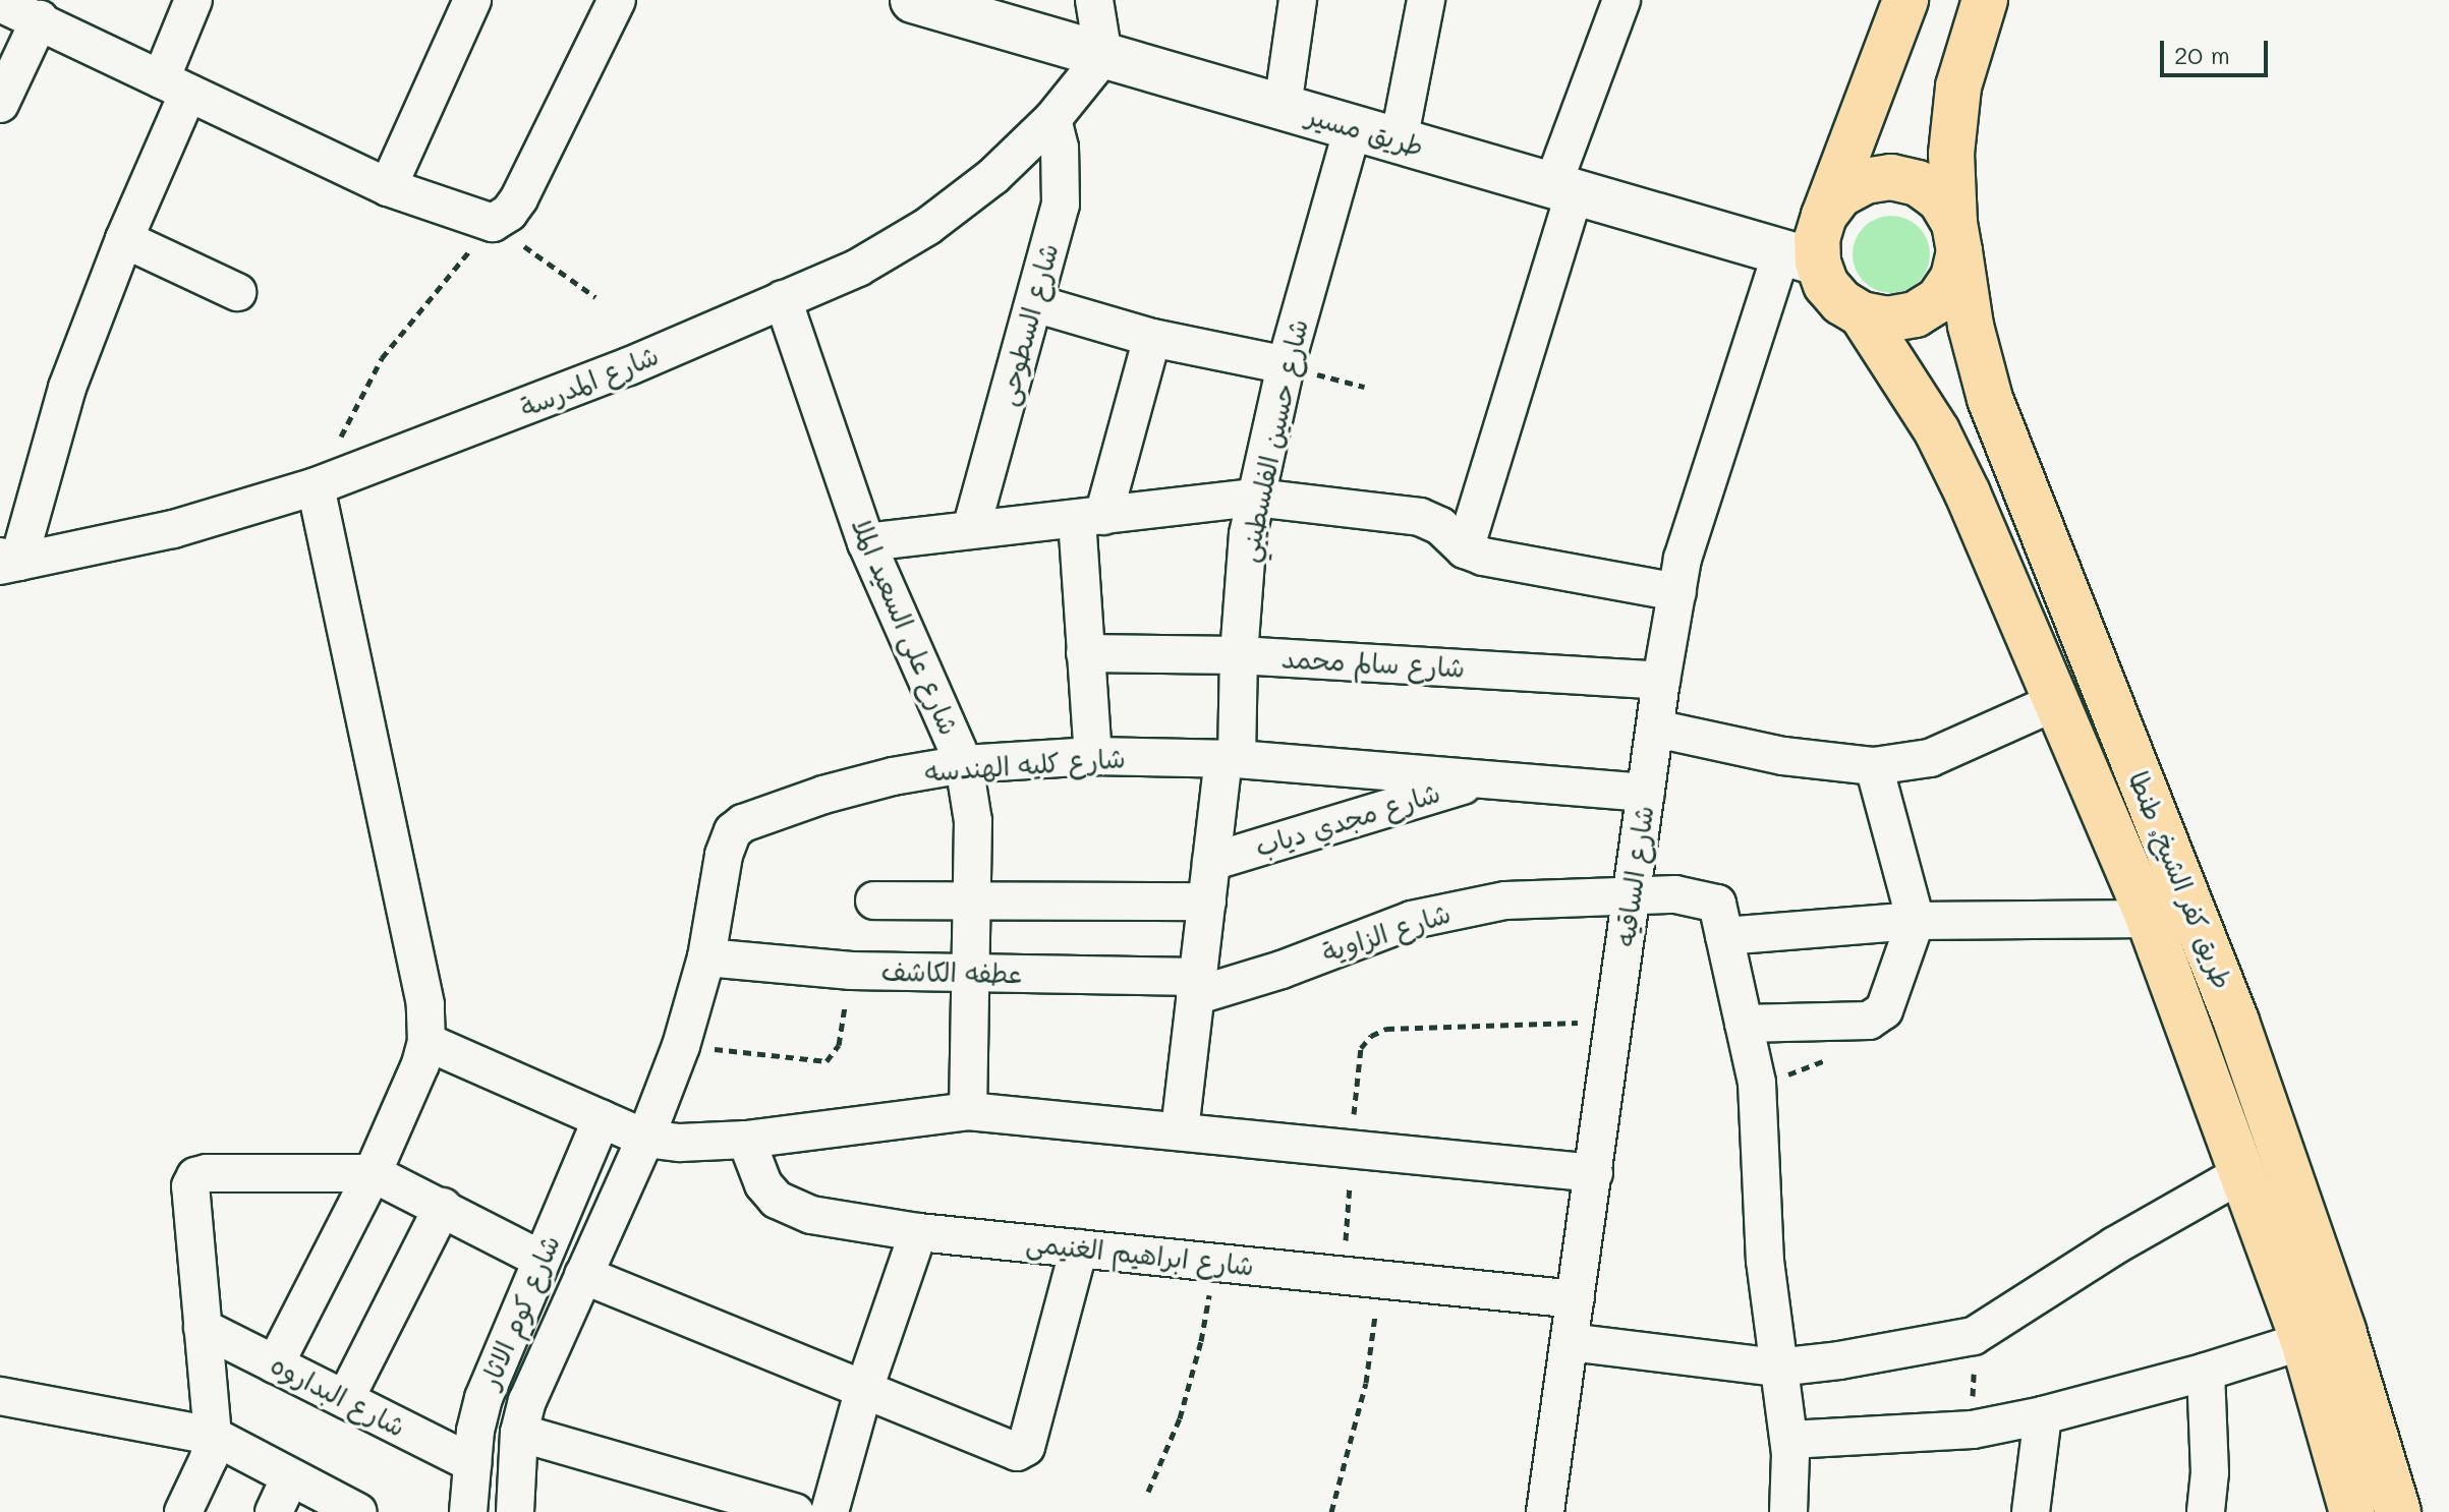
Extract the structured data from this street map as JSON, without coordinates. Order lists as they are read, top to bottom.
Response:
{
  "streets": {
    "main road": ["طريق كفر الشيخ, طنطا"],
    "street": [
      "طريق مسير",
      "شارع السطوحى",
      "شارع المدرسة",
      "شارع حسين الفلسطيني",
      "شارع على السعيد الملا",
      "شارع سالم محمد",
      "شارع كليه الهندسه",
      "شارع مجدي دياب",
      "شارع الساقيه",
      "شارع الزاوية",
      "عطفه الكاشف",
      "شارع ابراهيم الغنيمى",
      "شارع كوم الاثار",
      "شارع البداروه"
    ]
  },
  "crossings": [
    ["طريق مسير", "شارع المدرسة"],
    ["طريق مسير", "شارع حسين الفلسطيني"],
    ["طريق مسير", "شارع الساقيه"],
    ["طريق مسير", "طريق كفر الشيخ, طنطا"],
    ["شارع السطوحى", "شارع المدرسة"],
    ["شارع المدرسة", "شارع على السعيد الملا"],
    ["شارع حسين الفلسطيني", "شارع سالم محمد"],
    ["شارع حسين الفلسطيني", "شارع كليه الهندسه"],
    ["شارع حسين الفلسطيني", "شارع مجدي دياب"],
    ["شارع حسين الفلسطيني", "شارع الزاوية"],
    ["شارع حسين الفلسطيني", "عطفه الكاشف"],
    ["شارع على السعيد الملا", "شارع كليه الهندسه"],
    ["شارع على السعيد الملا", "عطفه الكاشف"],
    ["شارع سالم محمد", "شارع الساقيه"],
    ["شارع كليه الهندسه", "شارع مجدي دياب"],
    ["شارع كليه الهندسه", "شارع الساقيه"],
    ["شارع كليه الهندسه", "عطفه الكاشف"],
    ["شارع كليه الهندسه", "شارع كوم الاثار"],
    ["شارع الساقيه", "طريق كفر الشيخ, طنطا"],
    ["شارع الساقيه", "شارع الزاوية"],
    ["شارع الساقيه", "شارع ابراهيم الغنيمى"],
    ["شارع الزاوية", "عطفه الكاشف"],
    ["شارع كوم الاثار", "شارع البداروه"]
  ],
  "scale_bar": "20 m"
}
